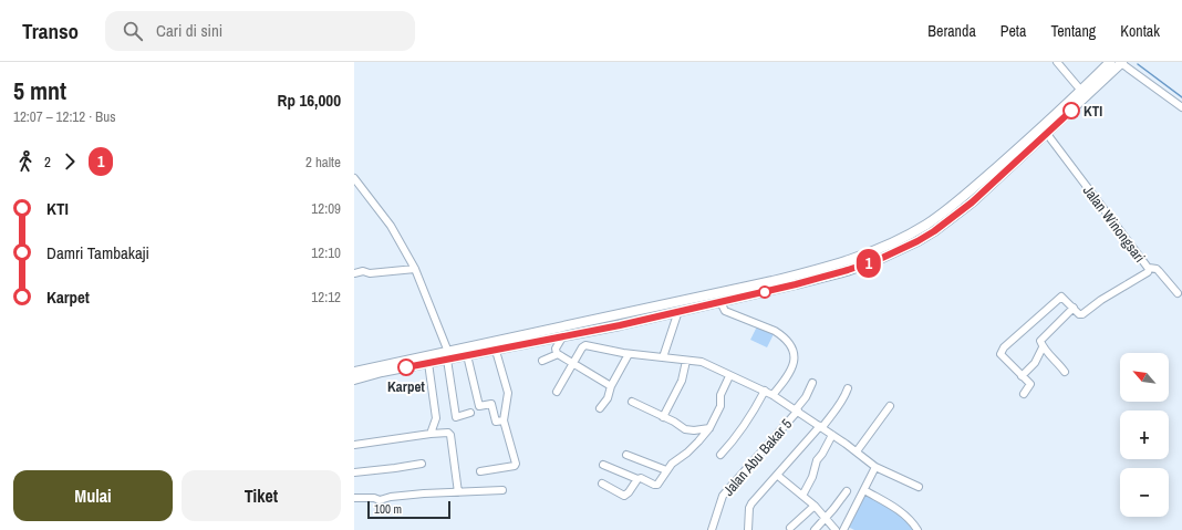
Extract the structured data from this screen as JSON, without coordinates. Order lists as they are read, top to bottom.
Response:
{
  "streets": {
    "street": ["Jalan Winongsari", "Jalan Abu Bakar 5"]
  },
  "places": ["KTI", "Karpet"],
  "lines": ["bus line 1"],
  "scale_bar": "100 m",
  "north": "top left",
  "page": {
    "header": "Transo",
    "search": "Cari di sini",
    "nav": [
      "Beranda",
      "Peta",
      "Tentang",
      "Kontak"
    ],
    "heading": ["5 mnt", "12:07 – 12:12 · Bus", "Rp 16,000"],
    "on_map": "1",
    "legs": ["2", "1", "2 halte"],
    "list": [
      {
        "name": "KTI",
        "value": "12:09"
      },
      {
        "name": "Damri Tambakaji",
        "value": "12:10"
      },
      {
        "name": "Karpet",
        "value": "12:12"
      }
    ],
    "map_buttons": ["+", "−"],
    "buttons": ["Mulai", "Tiket"],
    "scale": "100 m"
  }
}
